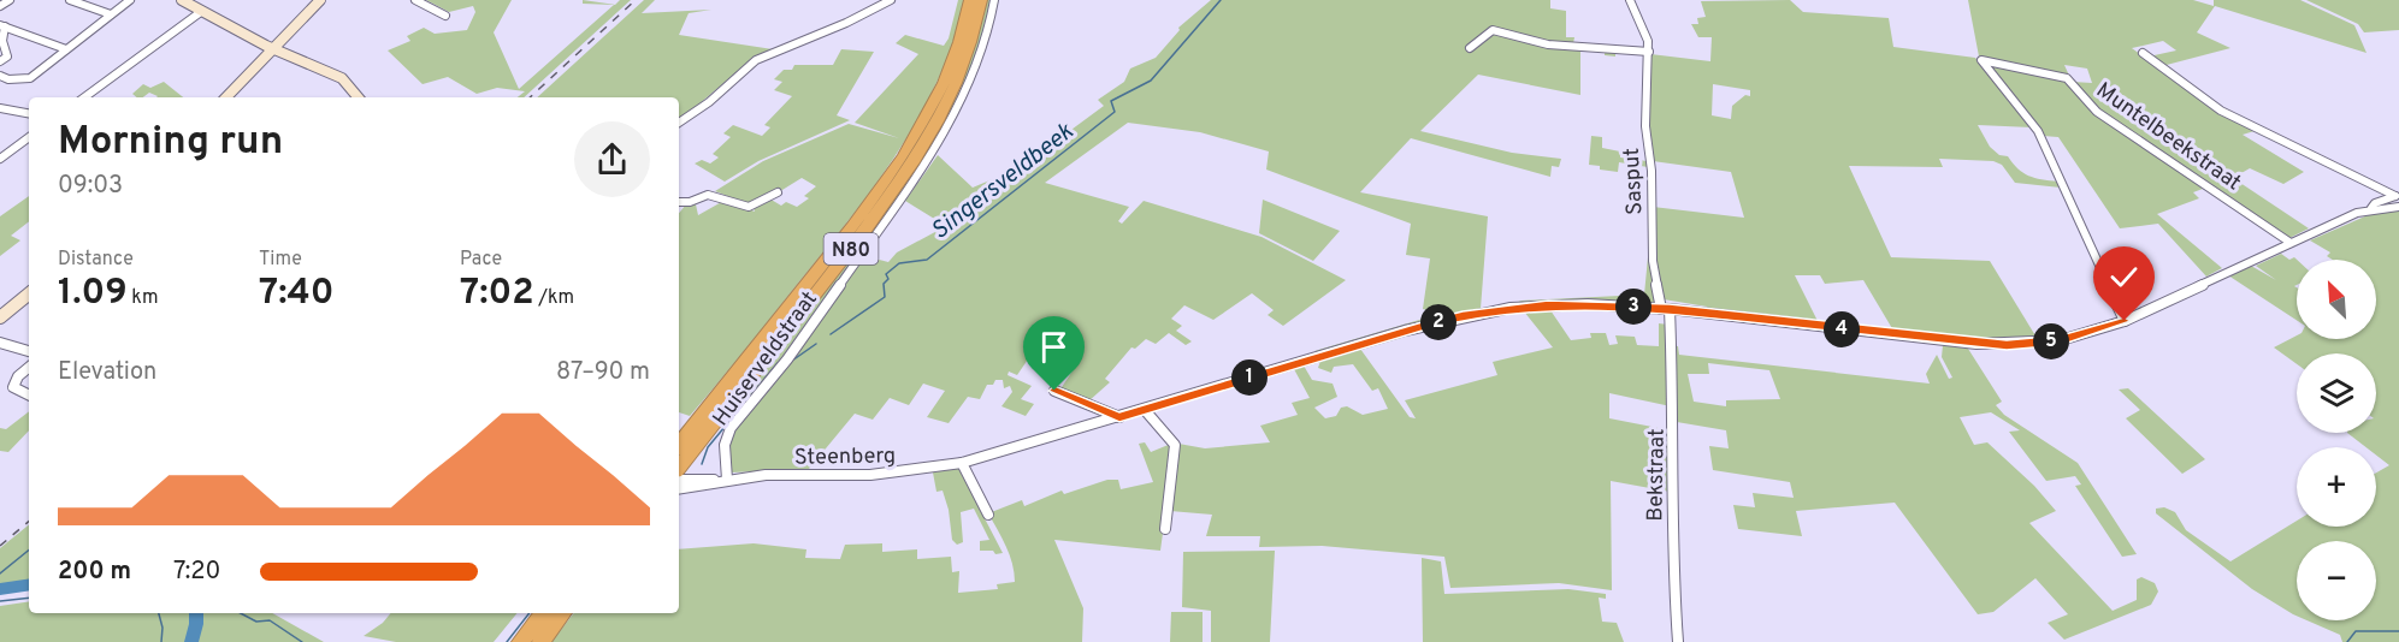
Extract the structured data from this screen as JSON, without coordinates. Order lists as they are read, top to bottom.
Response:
{
  "streets": {
    "highway": ["N80"],
    "street": [
      "Muntelbeekstraat",
      "Sasput",
      "Huiserveldstraat",
      "Steenberg",
      "Bekstraat"
    ]
  },
  "crossings": [
    ["Sasput", "Steenberg"],
    ["Sasput", "Bekstraat"],
    ["Huiserveldstraat", "Steenberg"],
    ["Steenberg", "Bekstraat"]
  ],
  "water": ["Singersveldbeek"],
  "north": "top left",
  "page": {
    "heading": ["Morning run", "09:03"],
    "stats": [
      ["Distance", "1.09 km"],
      ["Time", "7:40"],
      ["Pace", "7:02 /km"]
    ],
    "map_buttons": ["+", "−"],
    "pins": [
      "3",
      "2",
      "4",
      "5",
      "1"
    ],
    "chart": ["Elevation", "87–90 m"],
    "list": [
      {
        "name": "200 m",
        "note": "7:20"
      }
    ]
  }
}
